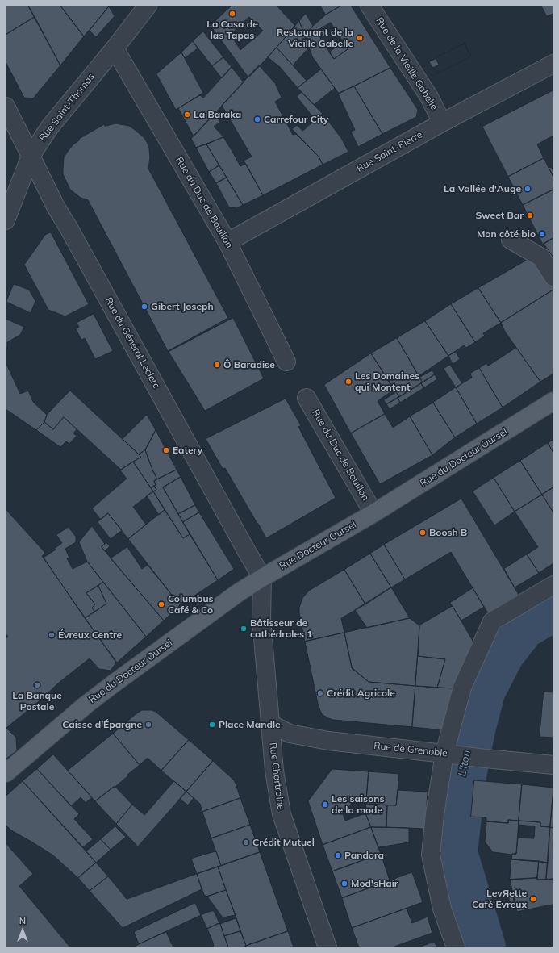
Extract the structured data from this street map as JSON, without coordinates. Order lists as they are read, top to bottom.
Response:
{
  "streets": {
    "main road": ["Rue du Docteur Oursel", "Rue Docteur Oursel"],
    "street": [
      "Rue de la Vieille Gabelle",
      "Rue Saint-Thomas",
      "Rue Saint-Pierre",
      "Rue du Duc de Bouillon",
      "Rue du Général Leclerc",
      "Rue de Grenoble",
      "Rue Chartraine"
    ]
  },
  "crossings": [
    ["Rue de la Vieille Gabelle", "Rue Saint-Pierre"],
    ["Rue Saint-Thomas", "Rue du Duc de Bouillon"],
    ["Rue Saint-Thomas", "Rue du Général Leclerc"],
    ["Rue Saint-Pierre", "Rue du Duc de Bouillon"],
    ["Rue du Duc de Bouillon", "Rue du Docteur Oursel"],
    ["Rue du Duc de Bouillon", "Rue Docteur Oursel"],
    ["Rue du Général Leclerc", "Rue du Docteur Oursel"],
    ["Rue du Général Leclerc", "Rue Docteur Oursel"],
    ["Rue du Général Leclerc", "Rue Chartraine"],
    ["Rue du Docteur Oursel", "Rue Docteur Oursel"],
    ["Rue du Docteur Oursel", "Rue Chartraine"],
    ["Rue Docteur Oursel", "Rue Chartraine"],
    ["Rue de Grenoble", "Rue Chartraine"]
  ],
  "water": ["L'Iton"],
  "places": [
    "La Casa de las Tapas",
    "Restaurant de la Vieille Gabelle",
    "La Baraka",
    "Carrefour City",
    "La Vallée d'Auge",
    "Sweet Bar",
    "Mon côté bio",
    "Gibert Joseph",
    "Ô Baradise",
    "Les Domaines qui Montent",
    "Eatery",
    "Boosh B",
    "Columbus Café & Co",
    "Bâtisseur de cathédrales 1",
    "Évreux Centre",
    "La Banque Postale",
    "Crédit Agricole",
    "Caisse d'Épargne",
    "Place Mandle",
    "Les saisons de la mode",
    "Crédit Mutuel",
    "Pandora",
    "Mod'sHair",
    "LevЯette Café Evreux"
  ],
  "north": "top"
}
